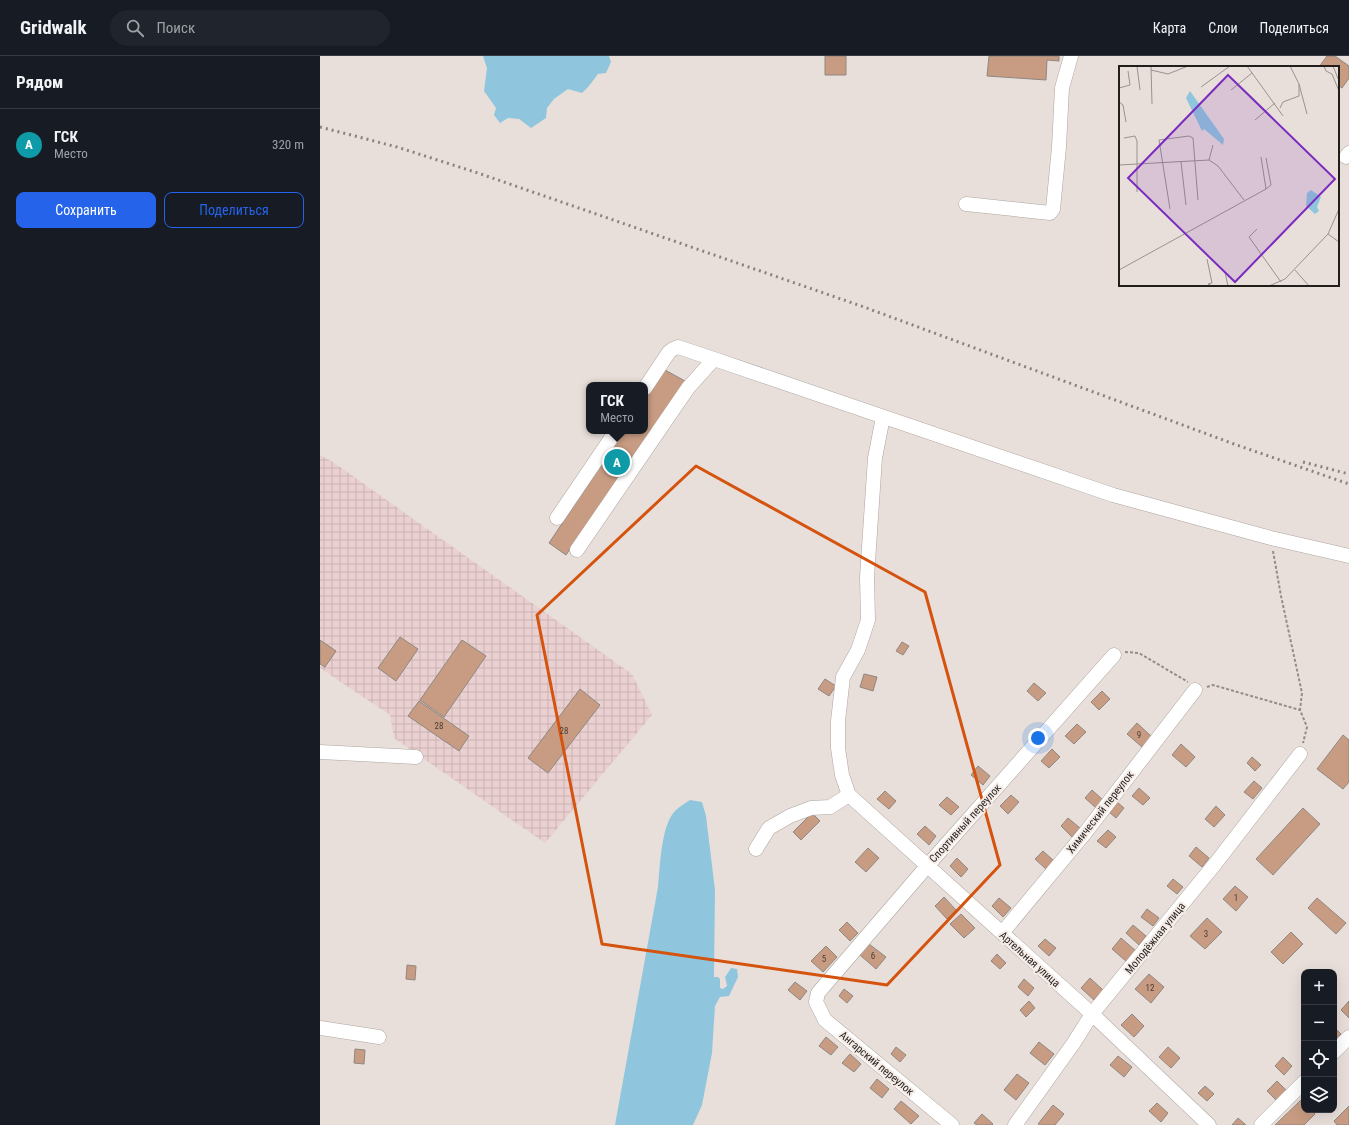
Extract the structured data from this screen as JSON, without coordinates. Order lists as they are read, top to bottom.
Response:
{
  "streets": {
    "street": [
      "Химический переулок",
      "Спортивный переулок",
      "Молодёжная улица",
      "Артельная улица",
      "Ангарский переулок"
    ]
  },
  "crossings": [
    ["Химический переулок", "Артельная улица"],
    ["Спортивный переулок", "Артельная улица"],
    ["Спортивный переулок", "Ангарский переулок"],
    ["Молодёжная улица", "Артельная улица"]
  ],
  "house_numbers": [
    "28",
    "28",
    "9",
    "1",
    "3",
    "6",
    "5",
    "12"
  ],
  "page": {
    "header": "Gridwalk",
    "search": "Поиск",
    "nav": ["Карта", "Слои", "Поделиться"],
    "heading": "Рядом",
    "list": [
      {
        "mark": "A",
        "name": "ГСК",
        "note": "Место",
        "value": "320 m"
      }
    ],
    "buttons": ["Сохранить", "Поделиться"],
    "popup": ["ГСК", "Место"],
    "pins": "A",
    "map_buttons": ["+", "−"]
  }
}
